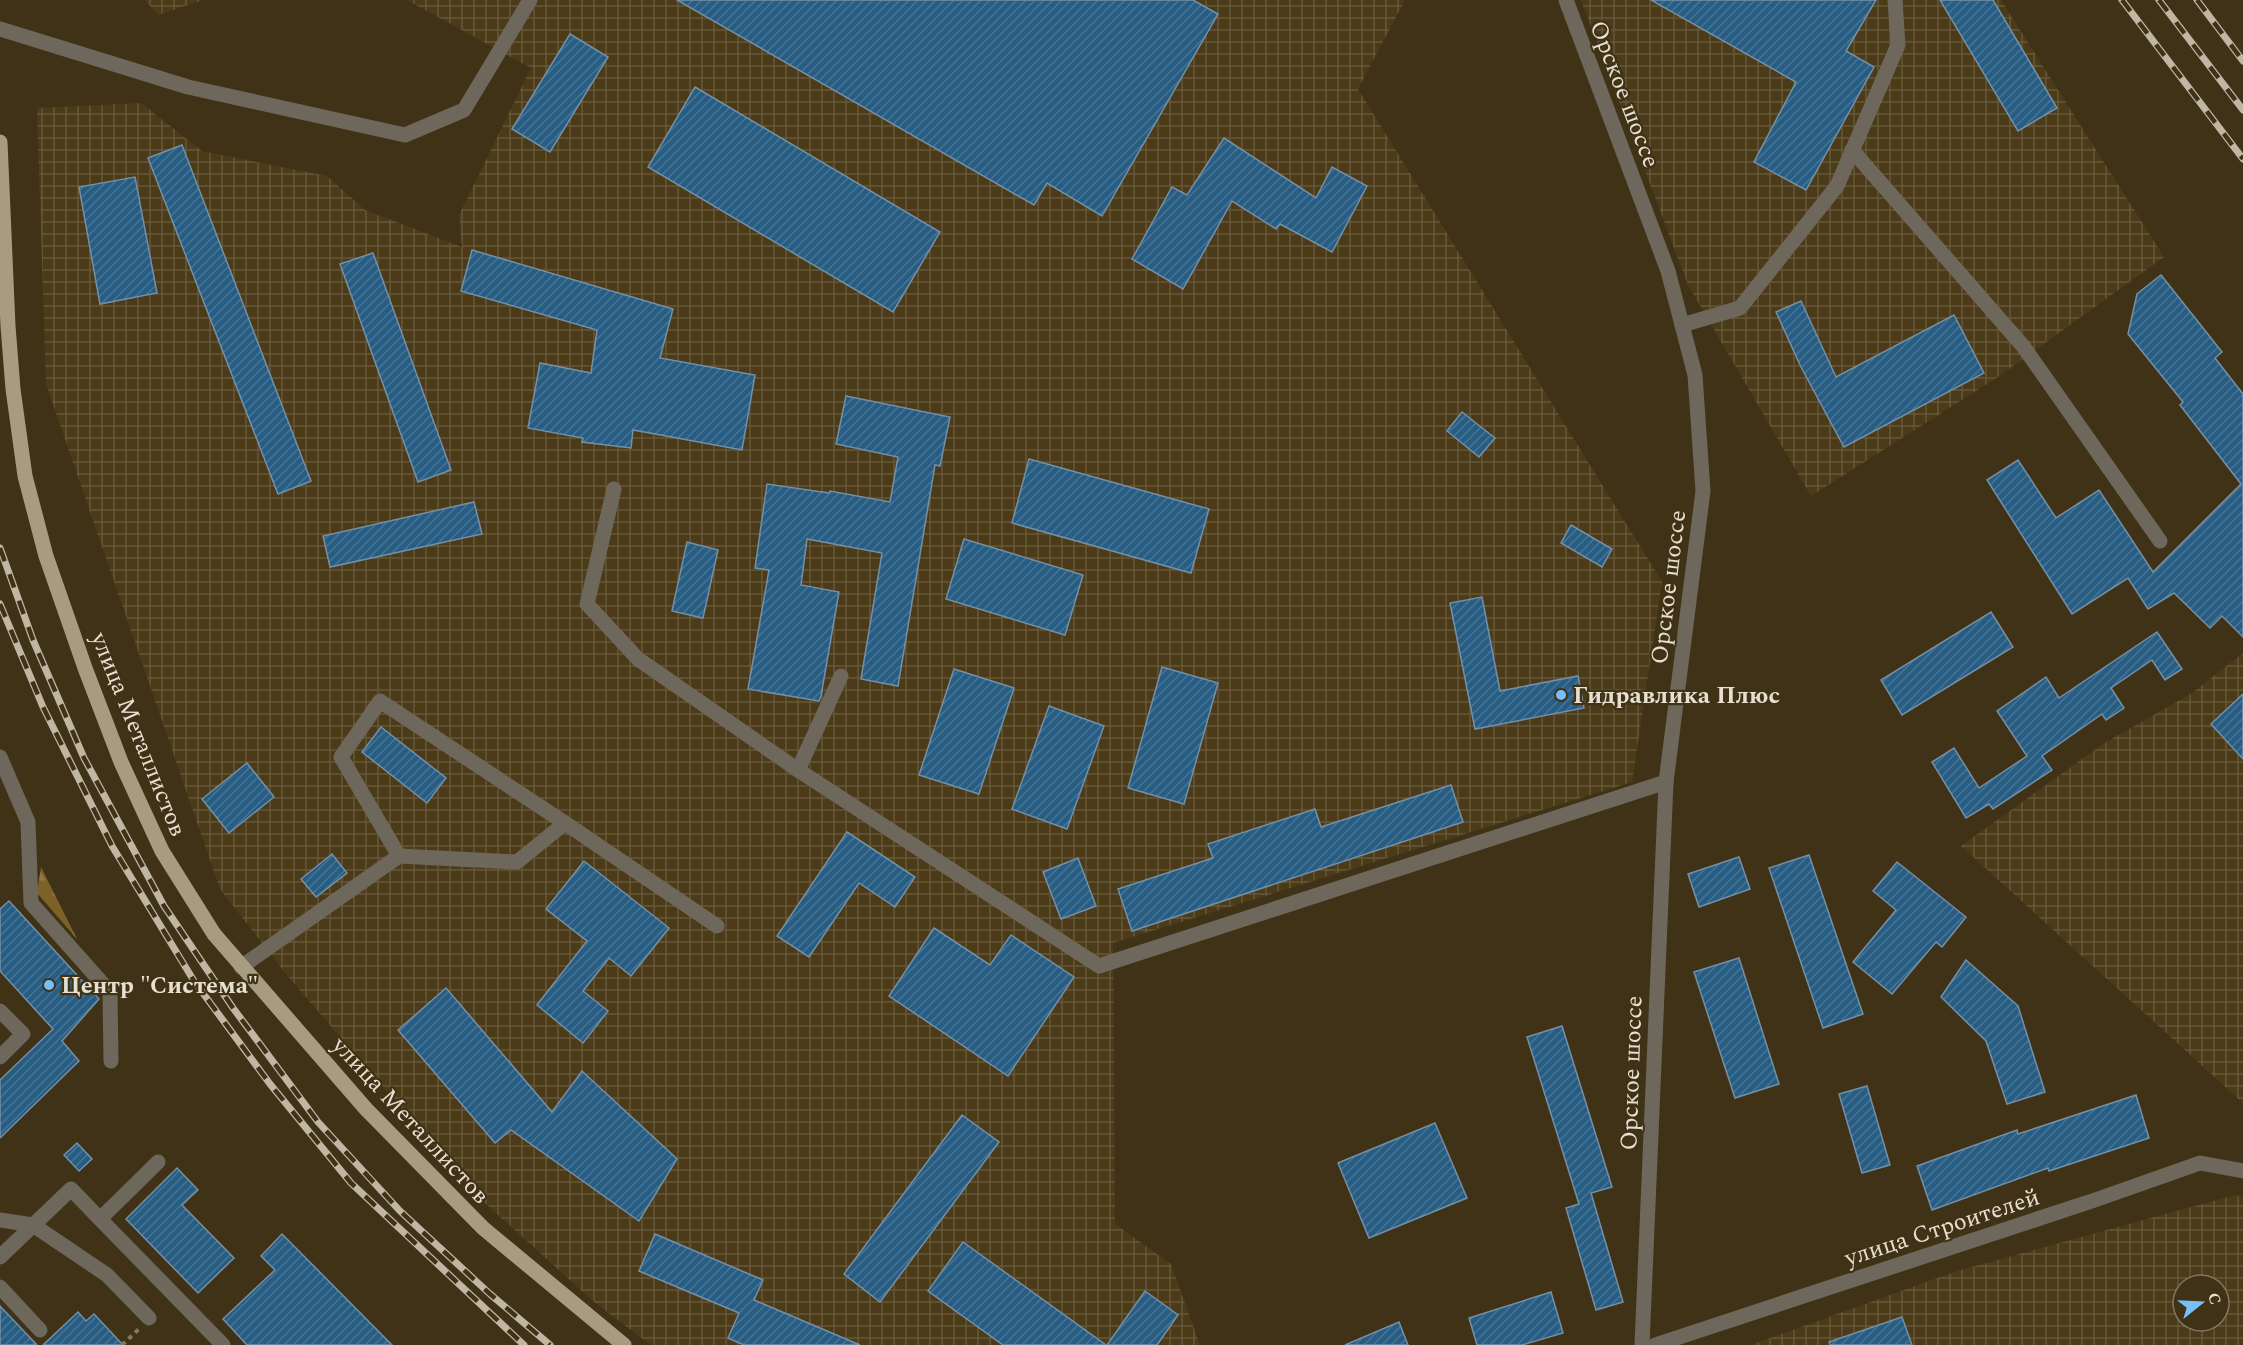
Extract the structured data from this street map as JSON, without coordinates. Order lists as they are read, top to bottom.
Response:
{
  "streets": {
    "main road": ["улица Металлистов"],
    "street": ["Орское шоссе", "улица Строителей"]
  },
  "places": ["Гидравлика Плюс", "Центр \"Система\""],
  "north": "right"
}
